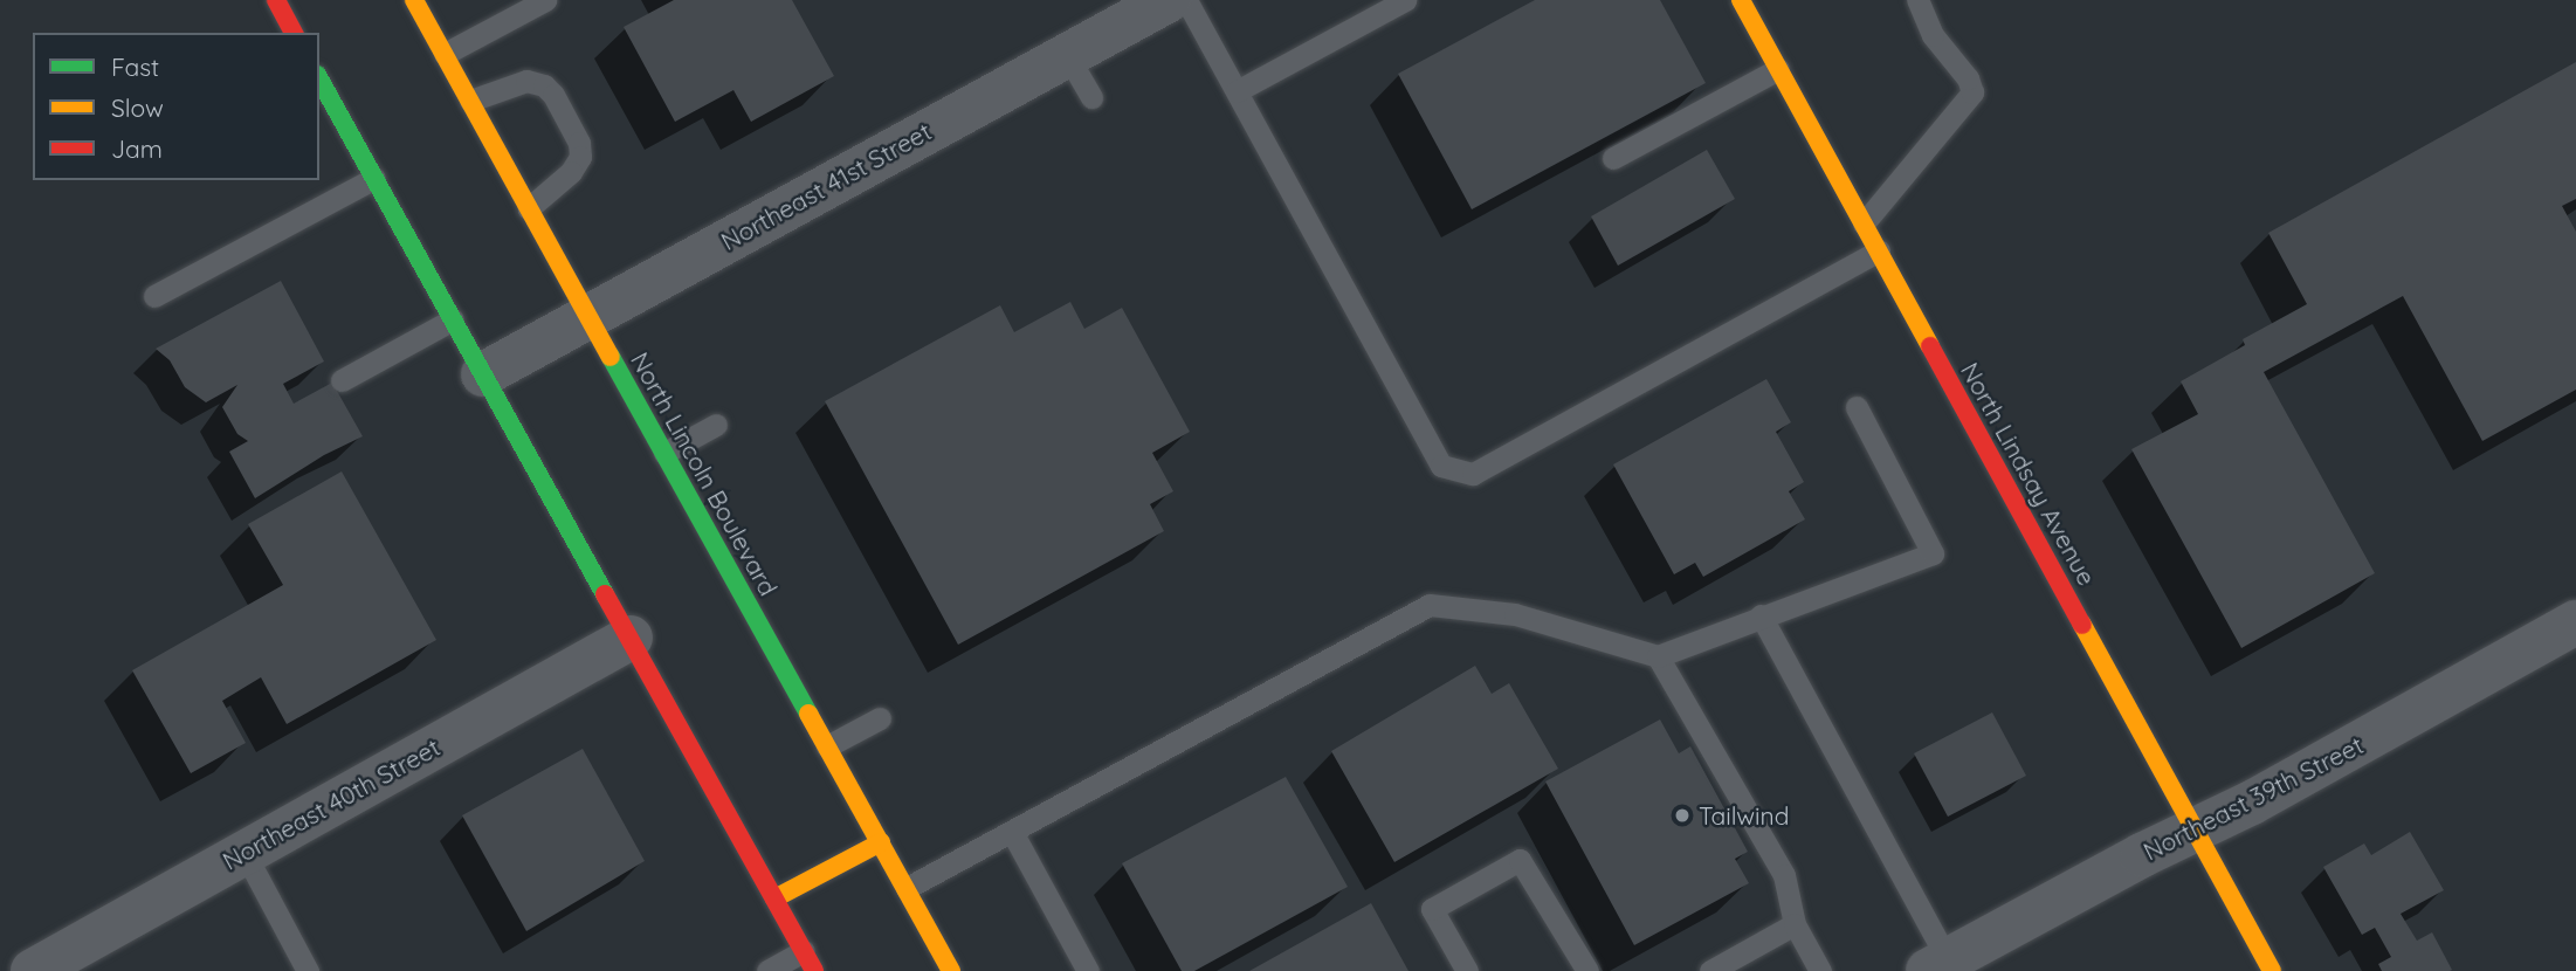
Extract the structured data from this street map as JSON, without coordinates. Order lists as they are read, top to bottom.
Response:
{
  "streets": {
    "main road": ["North Lincoln Boulevard", "North Lindsay Avenue"],
    "street": ["Northeast 41st Street", "Northeast 39th Street", "Northeast 40th Street"]
  },
  "crossings": [
    ["Northeast 41st Street", "North Lincoln Boulevard"],
    ["North Lindsay Avenue", "Northeast 39th Street"]
  ],
  "places": ["Tailwind"],
  "legend": ["Fast", "Slow", "Jam"]
}
